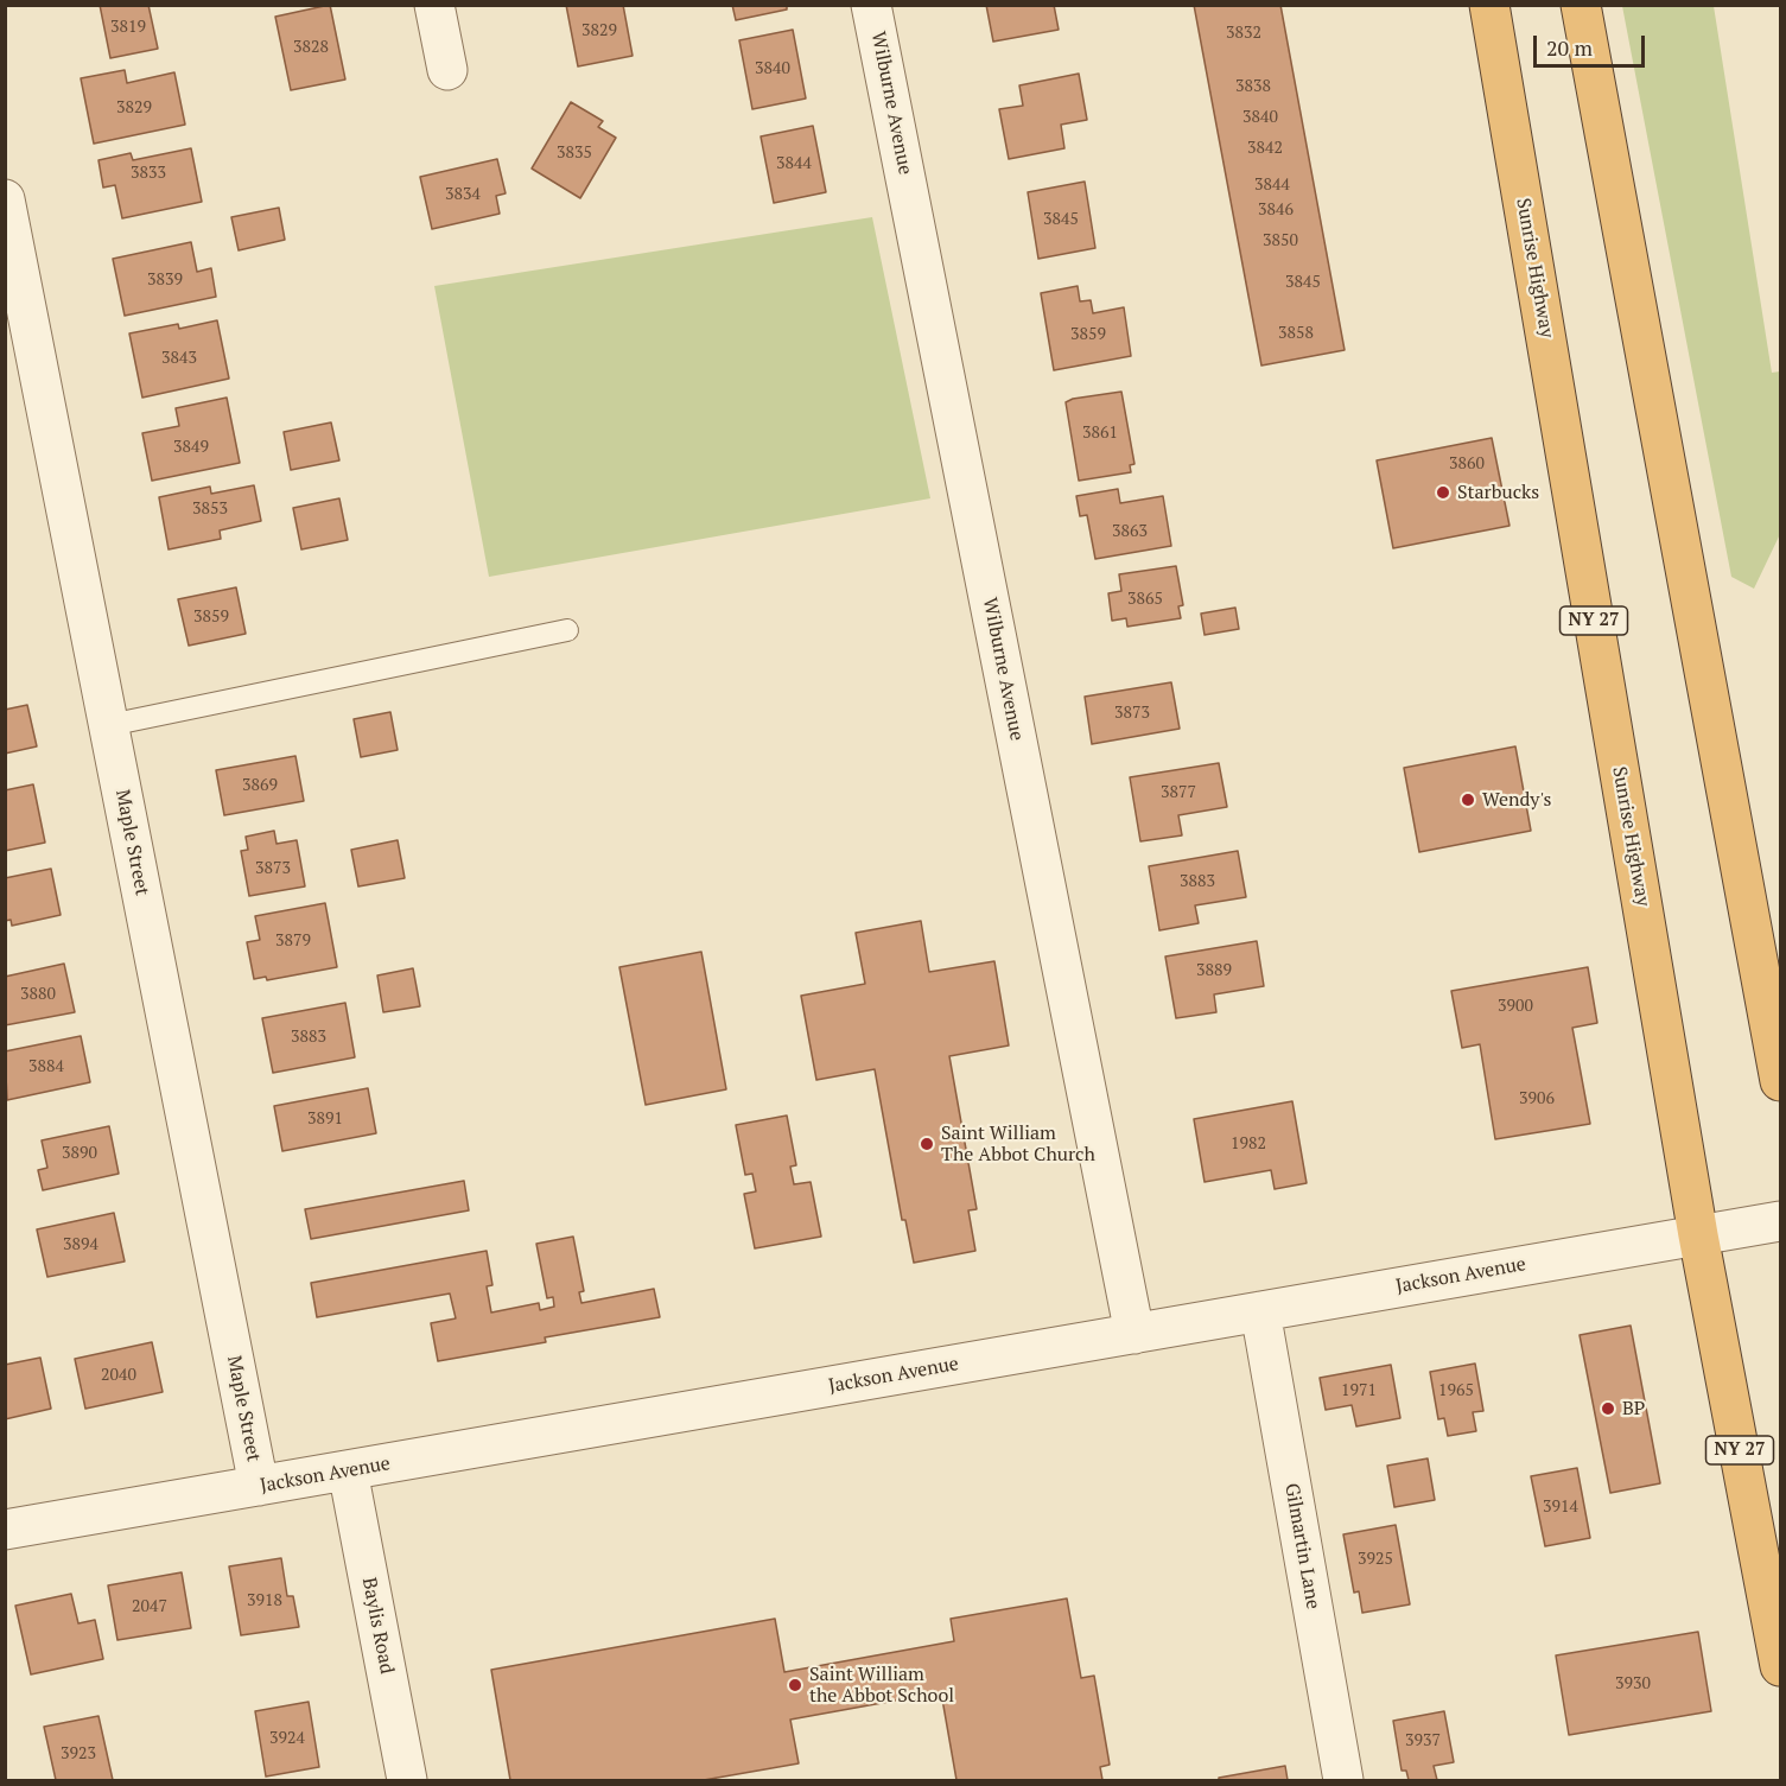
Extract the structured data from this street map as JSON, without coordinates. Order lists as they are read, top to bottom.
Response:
{
  "streets": {
    "highway": ["Sunrise Highway", "NY 27"],
    "street": [
      "Wilburne Avenue",
      "Maple Street",
      "Jackson Avenue",
      "Gilmartin Lane",
      "Baylis Road"
    ]
  },
  "crossings": [
    ["Wilburne Avenue", "Jackson Avenue"],
    ["Sunrise Highway", "Jackson Avenue"],
    ["Maple Street", "Jackson Avenue"],
    ["Jackson Avenue", "Gilmartin Lane"],
    ["Jackson Avenue", "Baylis Road"]
  ],
  "places": [
    "Starbucks",
    "Wendy's",
    "Saint William The Abbot Church",
    "BP",
    "Saint William the Abbot School"
  ],
  "house_numbers": [
    "3819",
    "3829",
    "3832",
    "3828",
    "3840",
    "3838",
    "3829",
    "3840",
    "3842",
    "3835",
    "3844",
    "3833",
    "3844",
    "3834",
    "3846",
    "3845",
    "3850",
    "3839",
    "3845",
    "3858",
    "3859",
    "3843",
    "3861",
    "3849",
    "3860",
    "3853",
    "3863",
    "3865",
    "3859",
    "3873",
    "3869",
    "3877",
    "3873",
    "3883",
    "3879",
    "3889",
    "3880",
    "3900",
    "3883",
    "3884",
    "3906",
    "3891",
    "1982",
    "3890",
    "3894",
    "2040",
    "1971",
    "1965",
    "3914",
    "3925",
    "3918",
    "2047",
    "3930",
    "3924",
    "3937",
    "3923"
  ],
  "scale_bar": "20 m"
}
